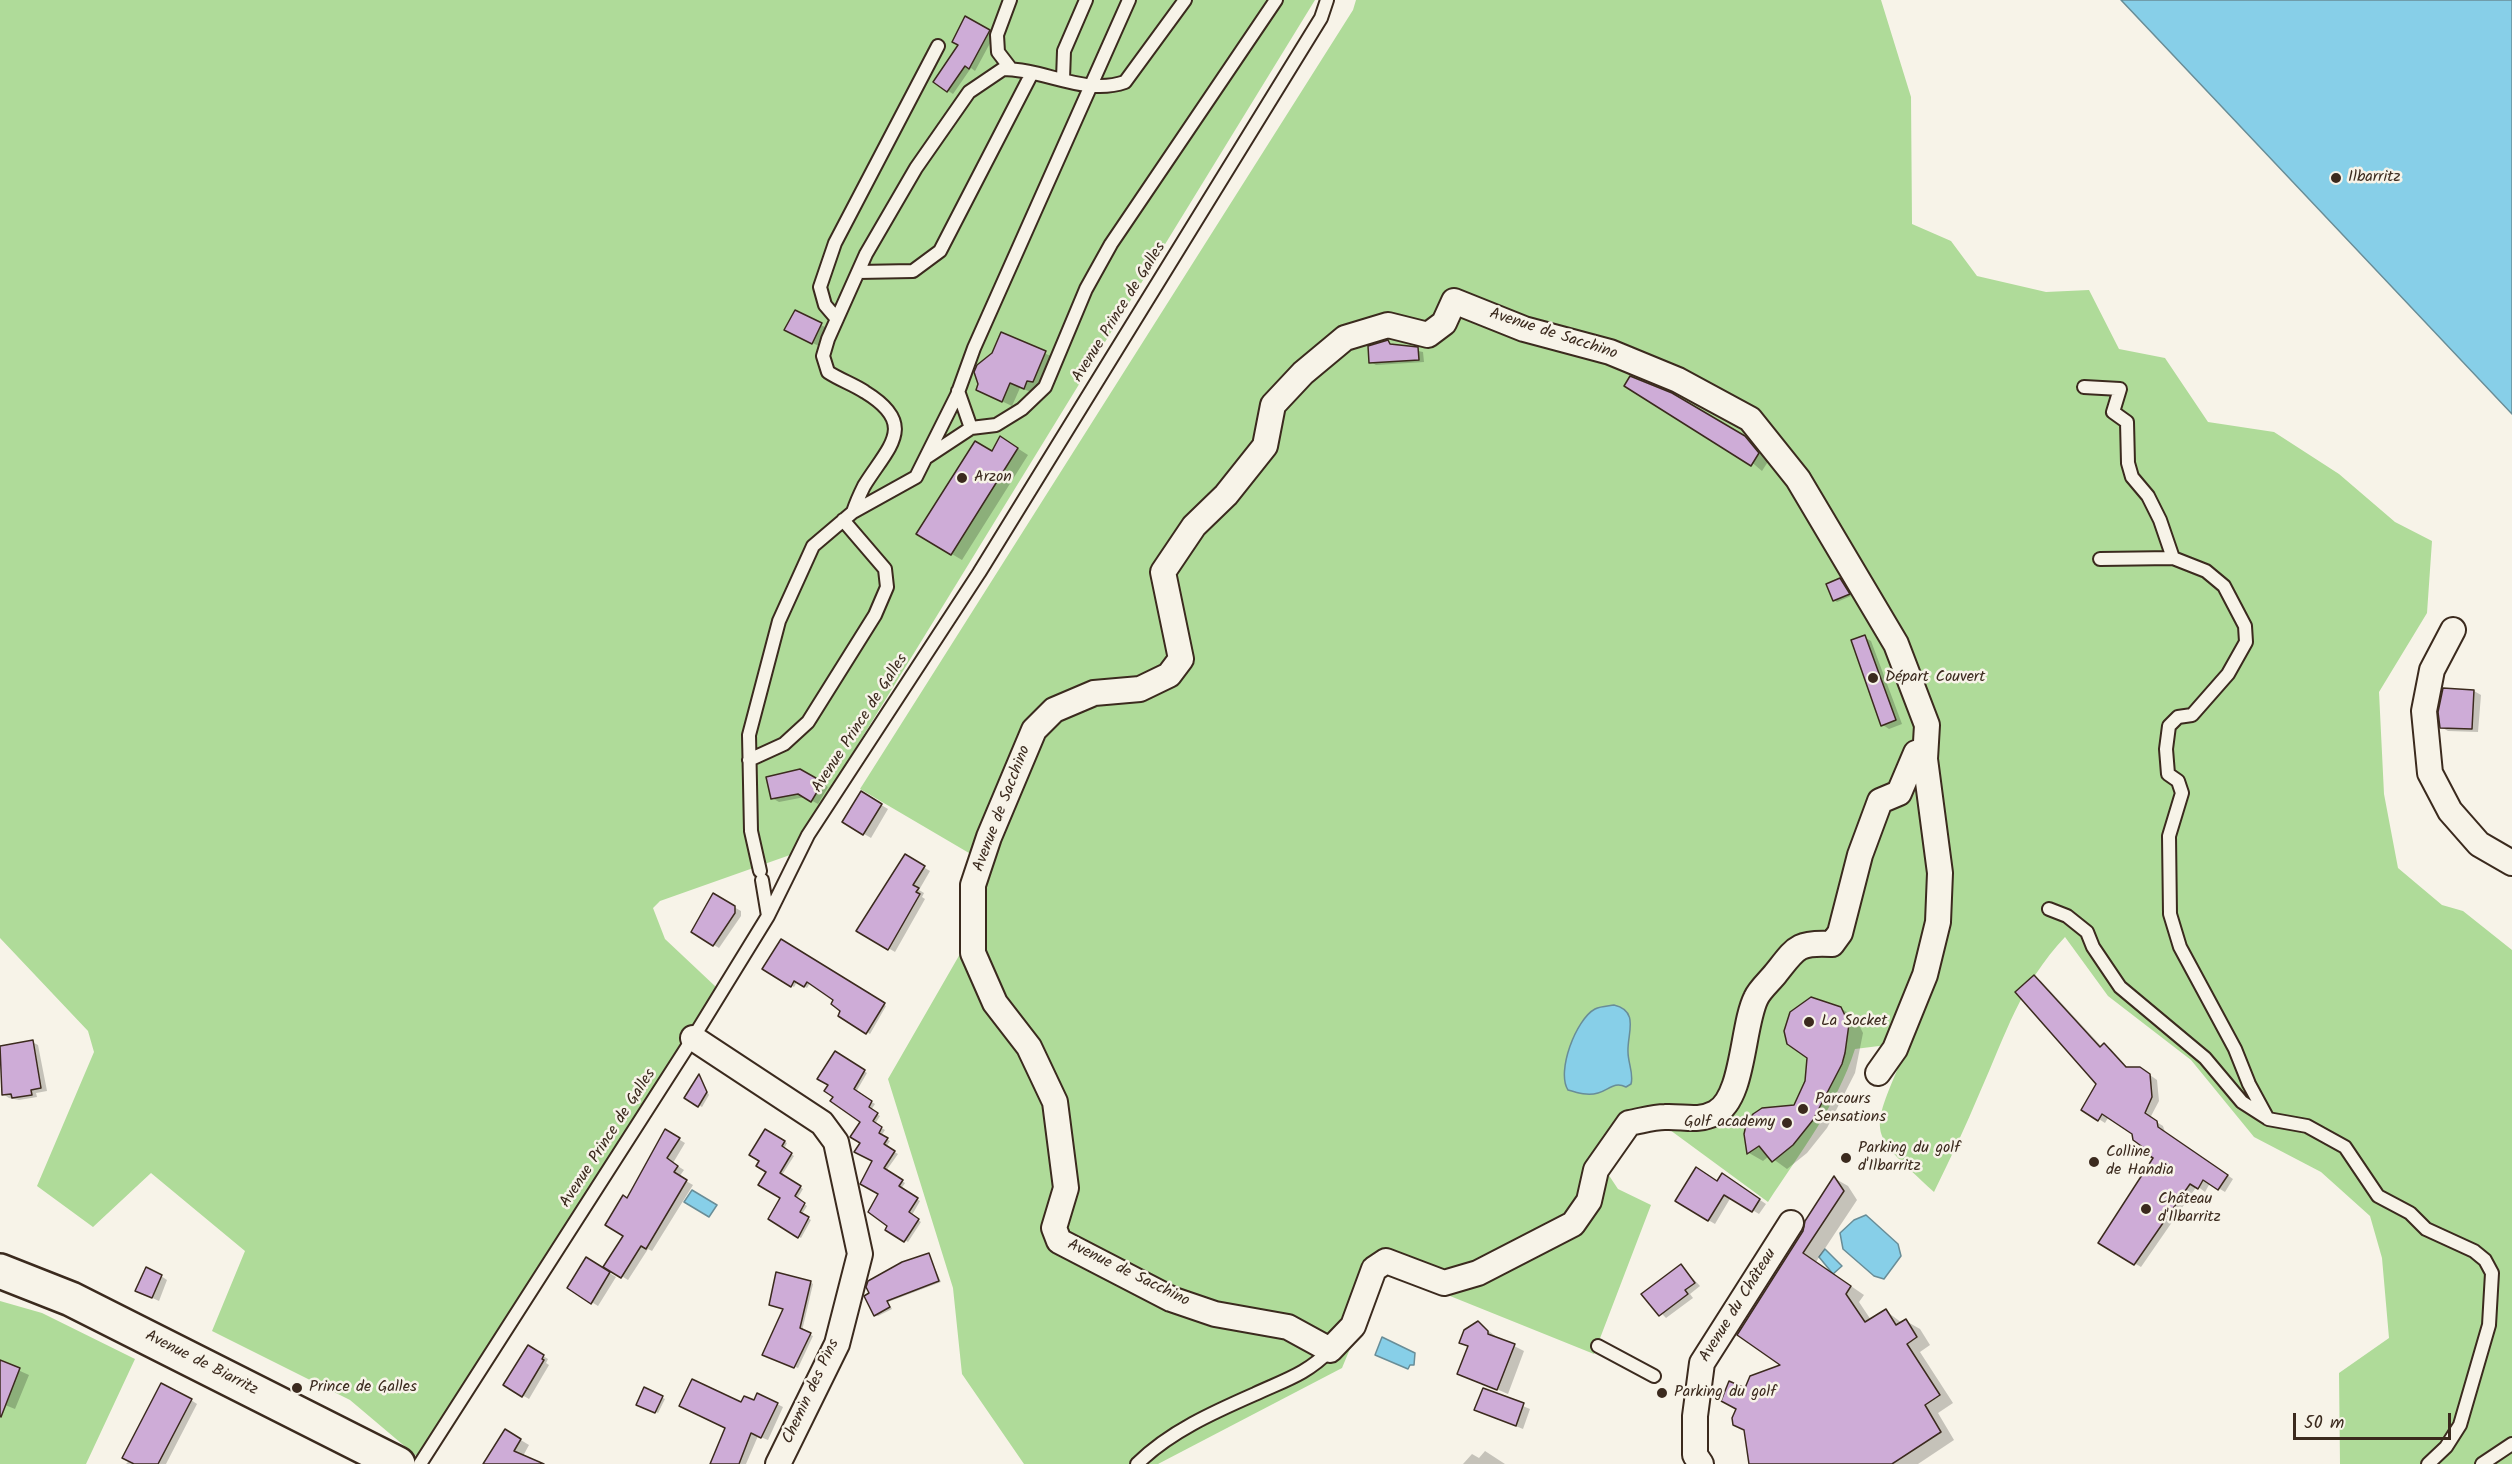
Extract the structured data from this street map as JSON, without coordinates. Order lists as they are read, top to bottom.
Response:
{
  "streets": {
    "main road": ["Avenue de Biarritz"],
    "street": ["Avenue de Sacchino", "Avenue du Château", "Chemin des Pins"],
    "lane": ["Avenue Prince de Galles"]
  },
  "crossings": [
    ["Avenue Prince de Galles", "Chemin des Pins"]
  ],
  "places": [
    "Ilbarritz",
    "Arzon",
    "Départ Couvert",
    "La Socket",
    "Parcours Sensations",
    "Golf academy",
    "Parking du golf d'Ilbarritz",
    "Colline de Handia",
    "Château d'Ilbarritz",
    "Prince de Galles",
    "Parking du golf"
  ],
  "scale_bar": "50 m"
}
